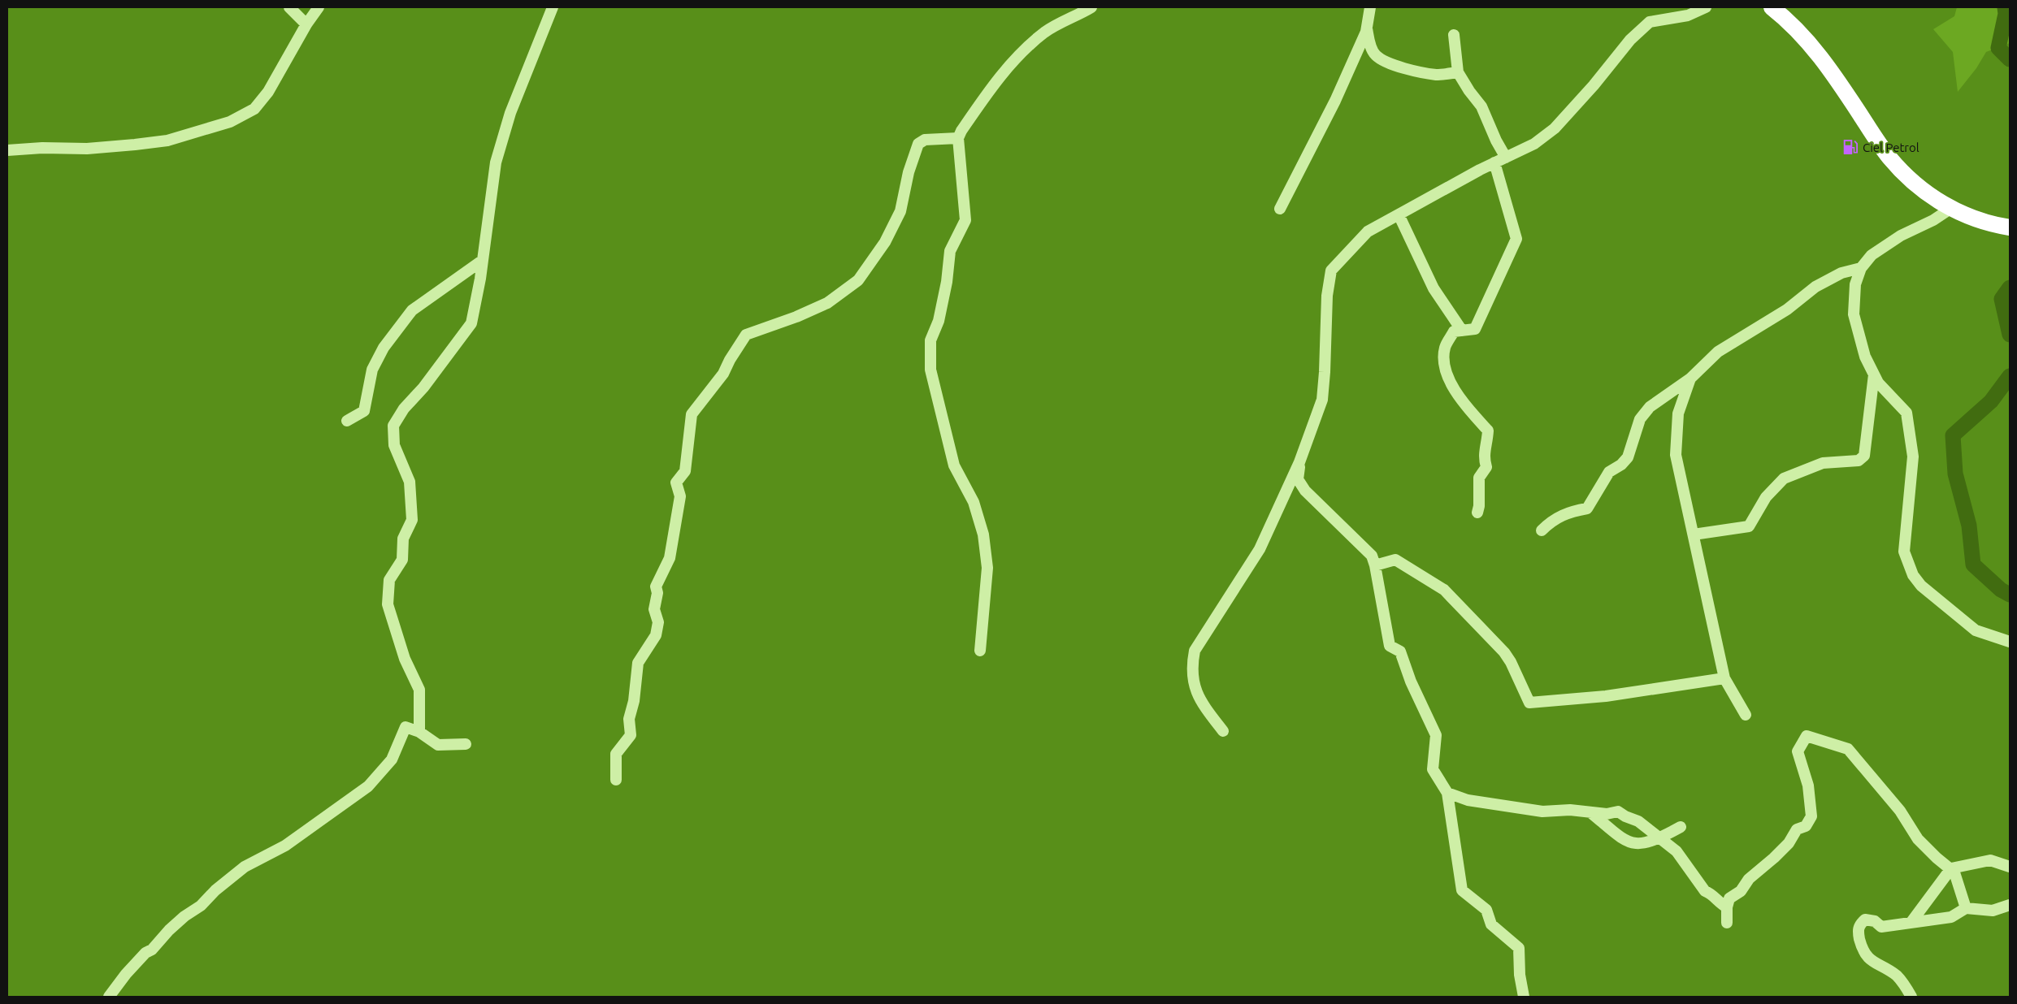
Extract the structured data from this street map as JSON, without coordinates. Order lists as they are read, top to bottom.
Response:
{
  "places": {
    "fuel station": ["Ciel Petrol"]
  }
}
